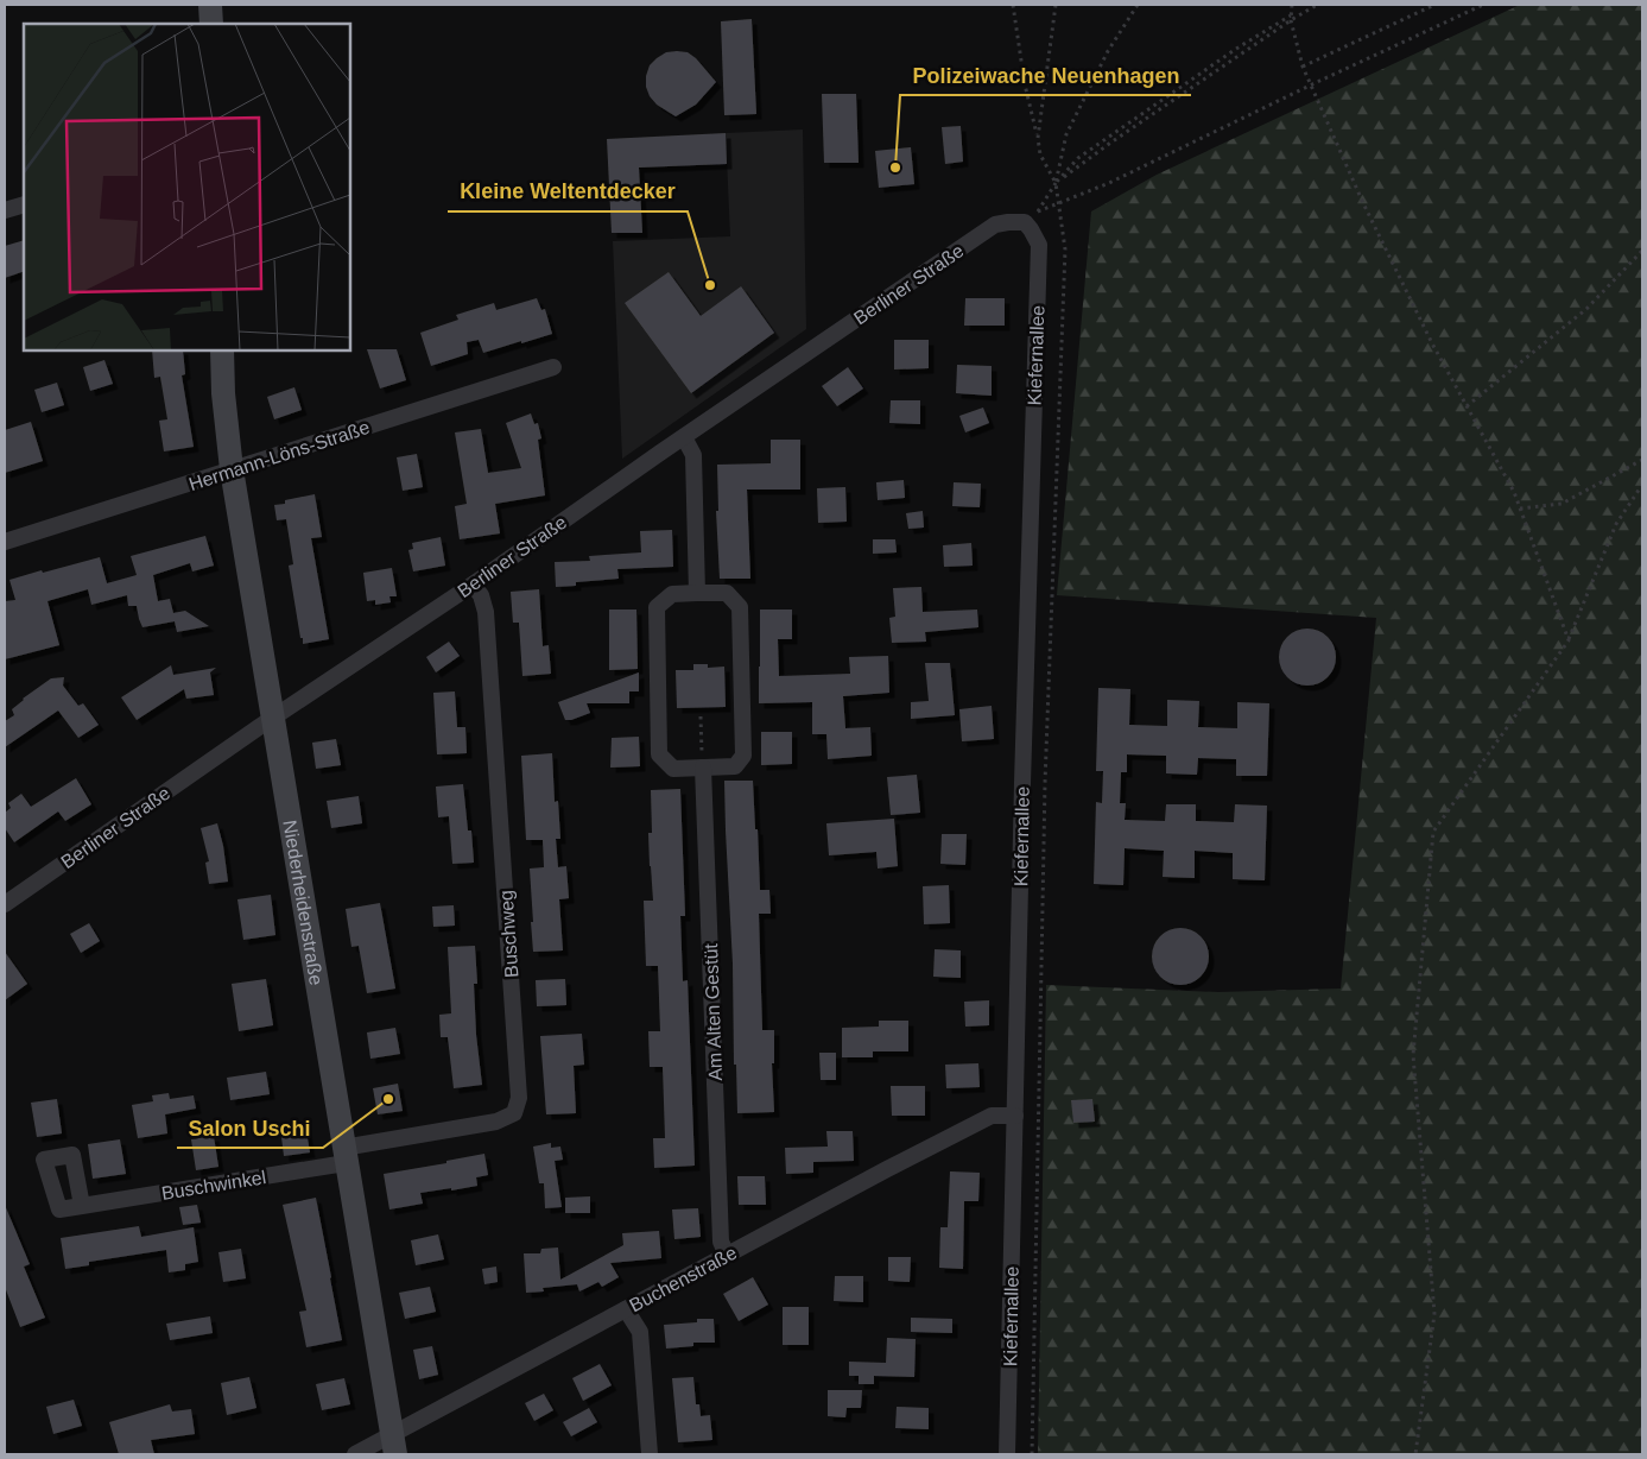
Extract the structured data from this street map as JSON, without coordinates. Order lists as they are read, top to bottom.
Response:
{
  "streets": {
    "street": [
      "Berliner Straße",
      "Kiefernallee",
      "Hermann-Löns-Straße",
      "Niederheidenstraße",
      "Buschweg",
      "Am Alten Gestüt",
      "Buschwinkel",
      "Buchenstraße"
    ]
  },
  "crossings": [
    ["Berliner Straße", "Kiefernallee"],
    ["Berliner Straße", "Niederheidenstraße"],
    ["Berliner Straße", "Buschweg"],
    ["Kiefernallee", "Buchenstraße"],
    ["Hermann-Löns-Straße", "Niederheidenstraße"],
    ["Niederheidenstraße", "Buschweg"],
    ["Niederheidenstraße", "Buschwinkel"],
    ["Niederheidenstraße", "Buchenstraße"],
    ["Buschweg", "Buschwinkel"],
    ["Am Alten Gestüt", "Buchenstraße"]
  ],
  "places": ["Polizeiwache Neuenhagen", "Kleine Weltentdecker", "Salon Uschi"]
}
